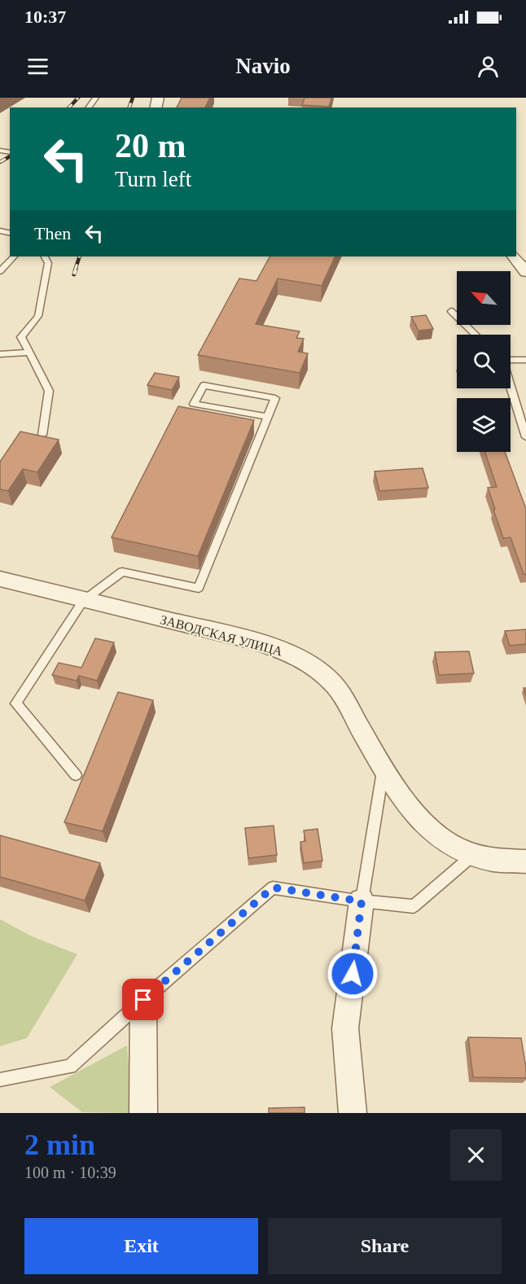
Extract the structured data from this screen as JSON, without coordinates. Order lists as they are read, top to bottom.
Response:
{
  "streets": {
    "street": ["ЗАВОДСКАЯ УЛИЦА"]
  },
  "north": "top left",
  "page": {
    "status": "10:37",
    "header": "Navio",
    "turn": ["20 m", "Turn left"],
    "then": "Then",
    "heading": ["2 min", "100 m · 10:39"],
    "buttons": ["Exit", "Share"]
  }
}
